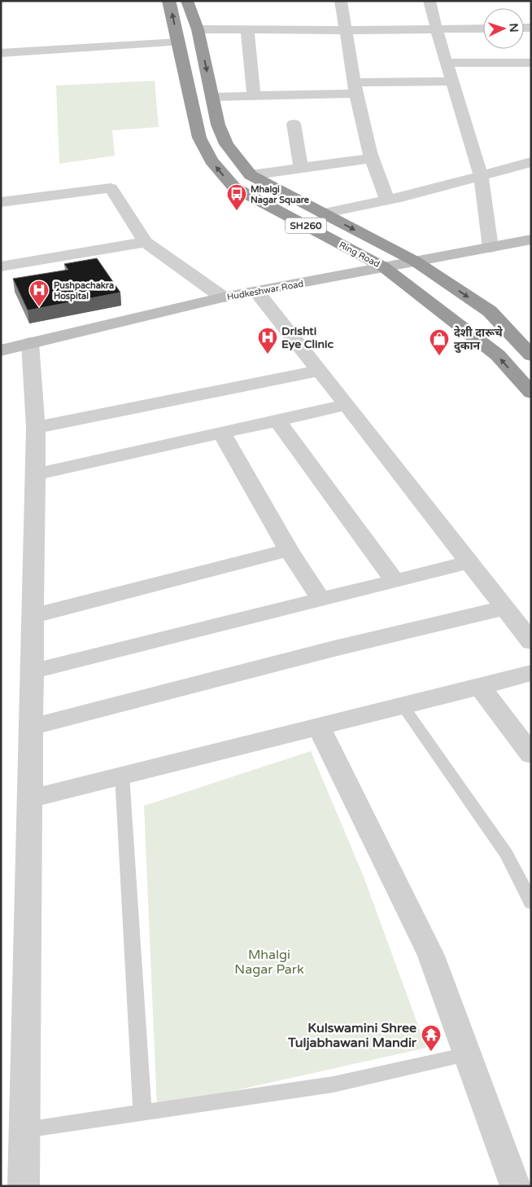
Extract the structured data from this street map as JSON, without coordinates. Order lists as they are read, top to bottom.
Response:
{
  "streets": {
    "highway": ["SH260", "Ring Road"],
    "main road": ["Hudkeshwar Road"]
  },
  "crossings": [
    ["Ring Road", "Hudkeshwar Road"]
  ],
  "parks": ["Mhalgi Nagar Park"],
  "places": {
    "bus stop": ["Mhalgi Nagar Square"],
    "hospital": ["Pushpachakra Hospital", "Drishti Eye Clinic"],
    "shop": ["देशी दारूचे दुकान"],
    "temple": ["Kulswamini Shree Tuljabhawani Mandir"]
  },
  "north": "right"
}
